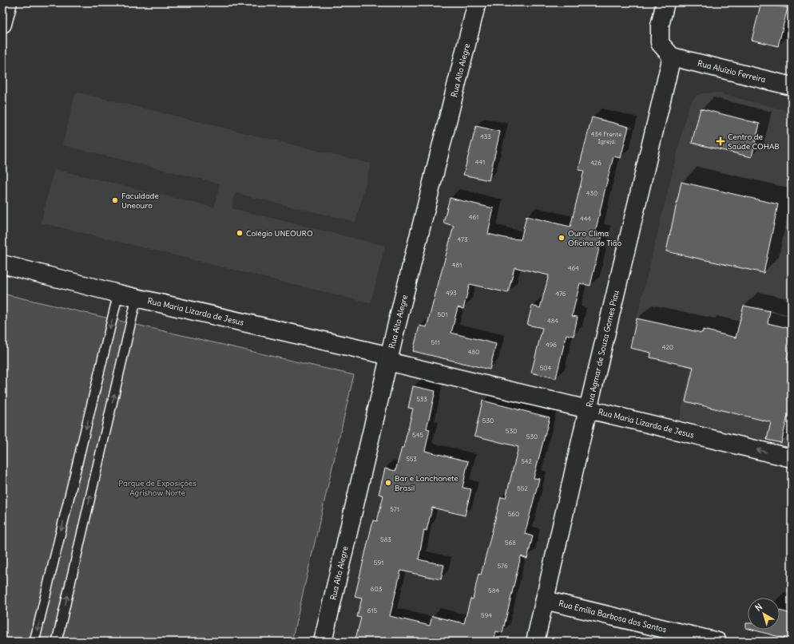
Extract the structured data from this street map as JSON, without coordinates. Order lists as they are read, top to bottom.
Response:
{
  "streets": {
    "street": [
      "Rua Alto Alegre",
      "Rua Aluizio Ferreira",
      "Rua Maria Lizarda de Jesus",
      "Rua Agmar de Souza Gomes Piau",
      "Rua Emília Barbosa dos Santos"
    ]
  },
  "crossings": [
    ["Rua Alto Alegre", "Rua Maria Lizarda de Jesus"],
    ["Rua Aluizio Ferreira", "Rua Agmar de Souza Gomes Piau"],
    ["Rua Maria Lizarda de Jesus", "Rua Agmar de Souza Gomes Piau"],
    ["Rua Agmar de Souza Gomes Piau", "Rua Emília Barbosa dos Santos"]
  ],
  "parks": ["Parque de Exposições Agrishow Norte"],
  "places": {
    "health": ["Centro de Saúde COHAB"],
    "other": [
      "Faculdade Uneouro",
      "Colégio UNEOURO",
      "Ouro Clima Oficina do Tião",
      "Bar e Lanchonete Brasil"
    ]
  },
  "house_numbers": [
    "434 Frente Igreja",
    "433",
    "441",
    "426",
    "430",
    "461",
    "444",
    "473",
    "481",
    "464",
    "493",
    "476",
    "501",
    "484",
    "511",
    "496",
    "420",
    "480",
    "504",
    "533",
    "530",
    "530",
    "545",
    "530",
    "553",
    "542",
    "552",
    "571",
    "560",
    "583",
    "568",
    "591",
    "576",
    "603",
    "584",
    "615",
    "594"
  ],
  "north": "top left"
}
